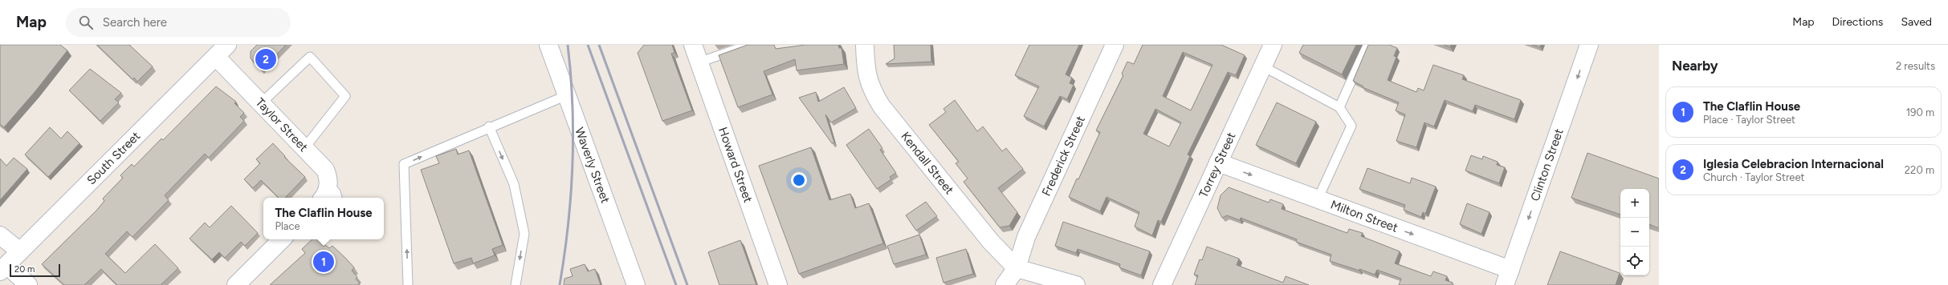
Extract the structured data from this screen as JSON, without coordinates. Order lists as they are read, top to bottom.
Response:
{
  "streets": {
    "street": [
      "Taylor Street",
      "Frederick Street",
      "South Street",
      "Kendall Street",
      "Waverly Street",
      "Howard Street",
      "Torrey Street",
      "Clinton Street",
      "Milton Street"
    ]
  },
  "crossings": [
    ["Taylor Street", "South Street"],
    ["Frederick Street", "Kendall Street"],
    ["Torrey Street", "Milton Street"],
    ["Clinton Street", "Milton Street"]
  ],
  "one_way": ["Clinton Street", "Milton Street"],
  "scale_bar": "20 m",
  "page": {
    "header": "Map",
    "search": "Search here",
    "nav": ["Map", "Directions", "Saved"],
    "heading": ["Nearby", "2 results"],
    "pins": ["2", "1"],
    "list": [
      {
        "mark": "1",
        "name": "The Claflin House",
        "note": "Place · Taylor Street",
        "value": "190 m"
      },
      {
        "mark": "2",
        "name": "Iglesia Celebracion Internacional",
        "note": "Church · Taylor Street",
        "value": "220 m"
      }
    ],
    "map_buttons": ["+", "−"],
    "popup": ["The Claflin House", "Place"],
    "scale": "20 m"
  }
}
